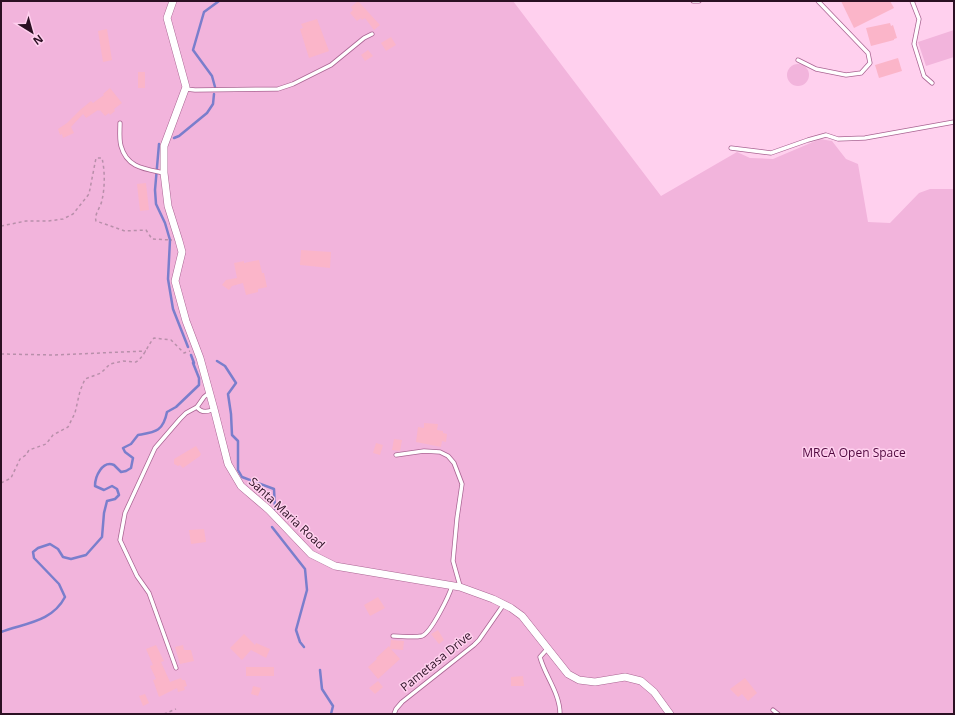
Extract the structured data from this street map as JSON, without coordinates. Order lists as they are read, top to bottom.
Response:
{
  "streets": {
    "street": ["Santa Maria Road"],
    "lane": ["Pametasa Drive"]
  },
  "crossings": [
    ["Santa Maria Road", "Pametasa Drive"]
  ],
  "parks": ["MRCA Open Space"],
  "north": "bottom right"
}
